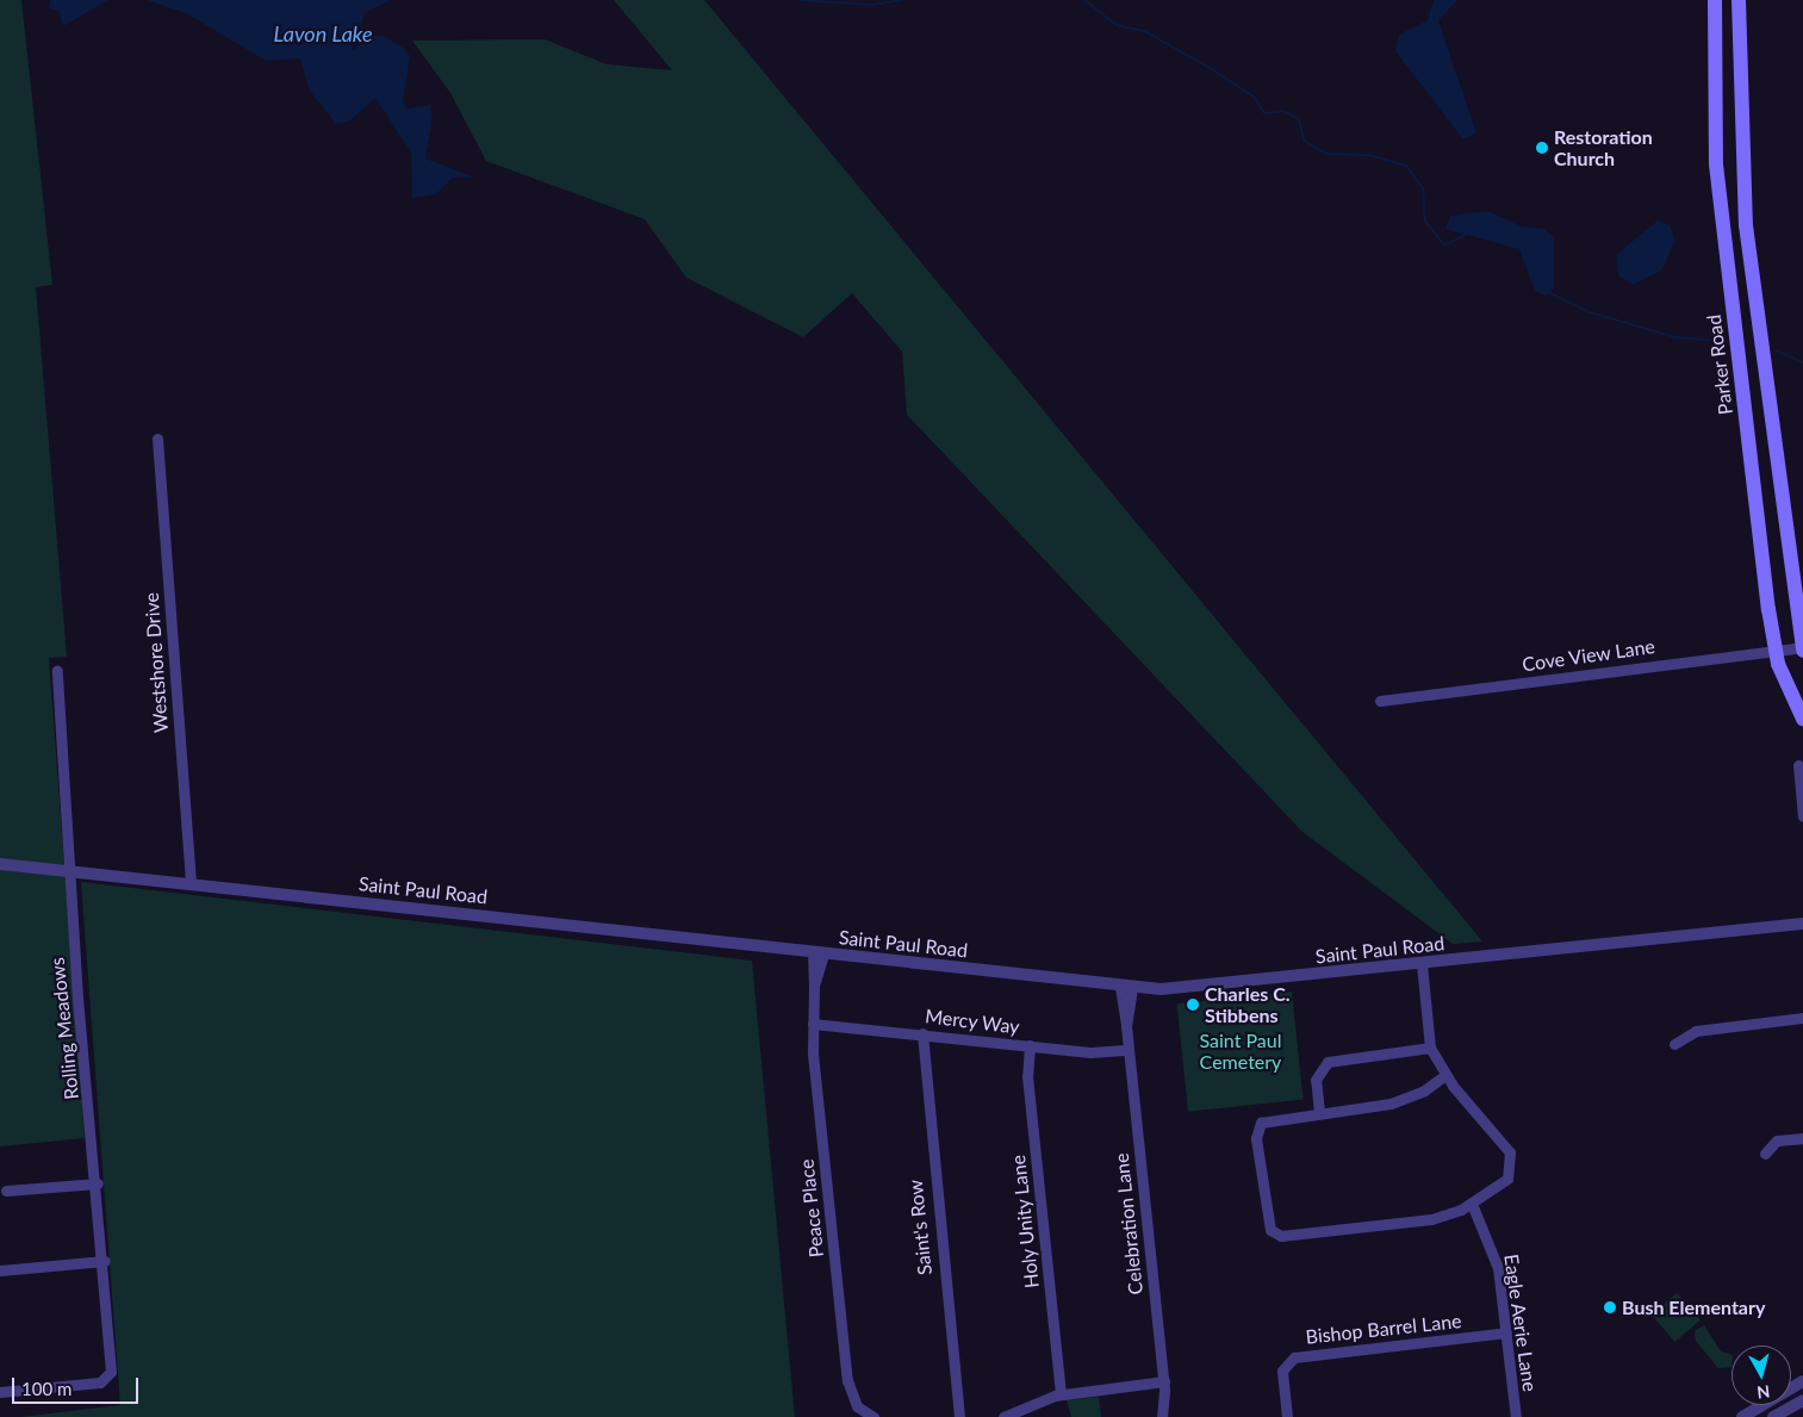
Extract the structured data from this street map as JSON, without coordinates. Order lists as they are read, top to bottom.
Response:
{
  "streets": {
    "main road": ["Parker Road"],
    "street": [
      "Cove View Lane",
      "Westshore Drive",
      "Saint Paul Road",
      "Mercy Way",
      "Rolling Meadows",
      "Peace Place",
      "Holy Unity Lane",
      "Celebration Lane",
      "Saint's Row",
      "Eagle Aerie Lane",
      "Bishop Barrel Lane"
    ]
  },
  "crossings": [
    ["Parker Road", "Cove View Lane"],
    ["Westshore Drive", "Saint Paul Road"],
    ["Saint Paul Road", "Rolling Meadows"],
    ["Saint Paul Road", "Peace Place"],
    ["Saint Paul Road", "Celebration Lane"],
    ["Mercy Way", "Peace Place"],
    ["Mercy Way", "Holy Unity Lane"],
    ["Mercy Way", "Celebration Lane"],
    ["Mercy Way", "Saint's Row"],
    ["Eagle Aerie Lane", "Bishop Barrel Lane"]
  ],
  "water": ["Lavon Lake"],
  "parks": ["Saint Paul Cemetery"],
  "places": ["Restoration Church", "Charles C. Stibbens", "Bush Elementary"],
  "scale_bar": "100 m",
  "north": "bottom"
}
